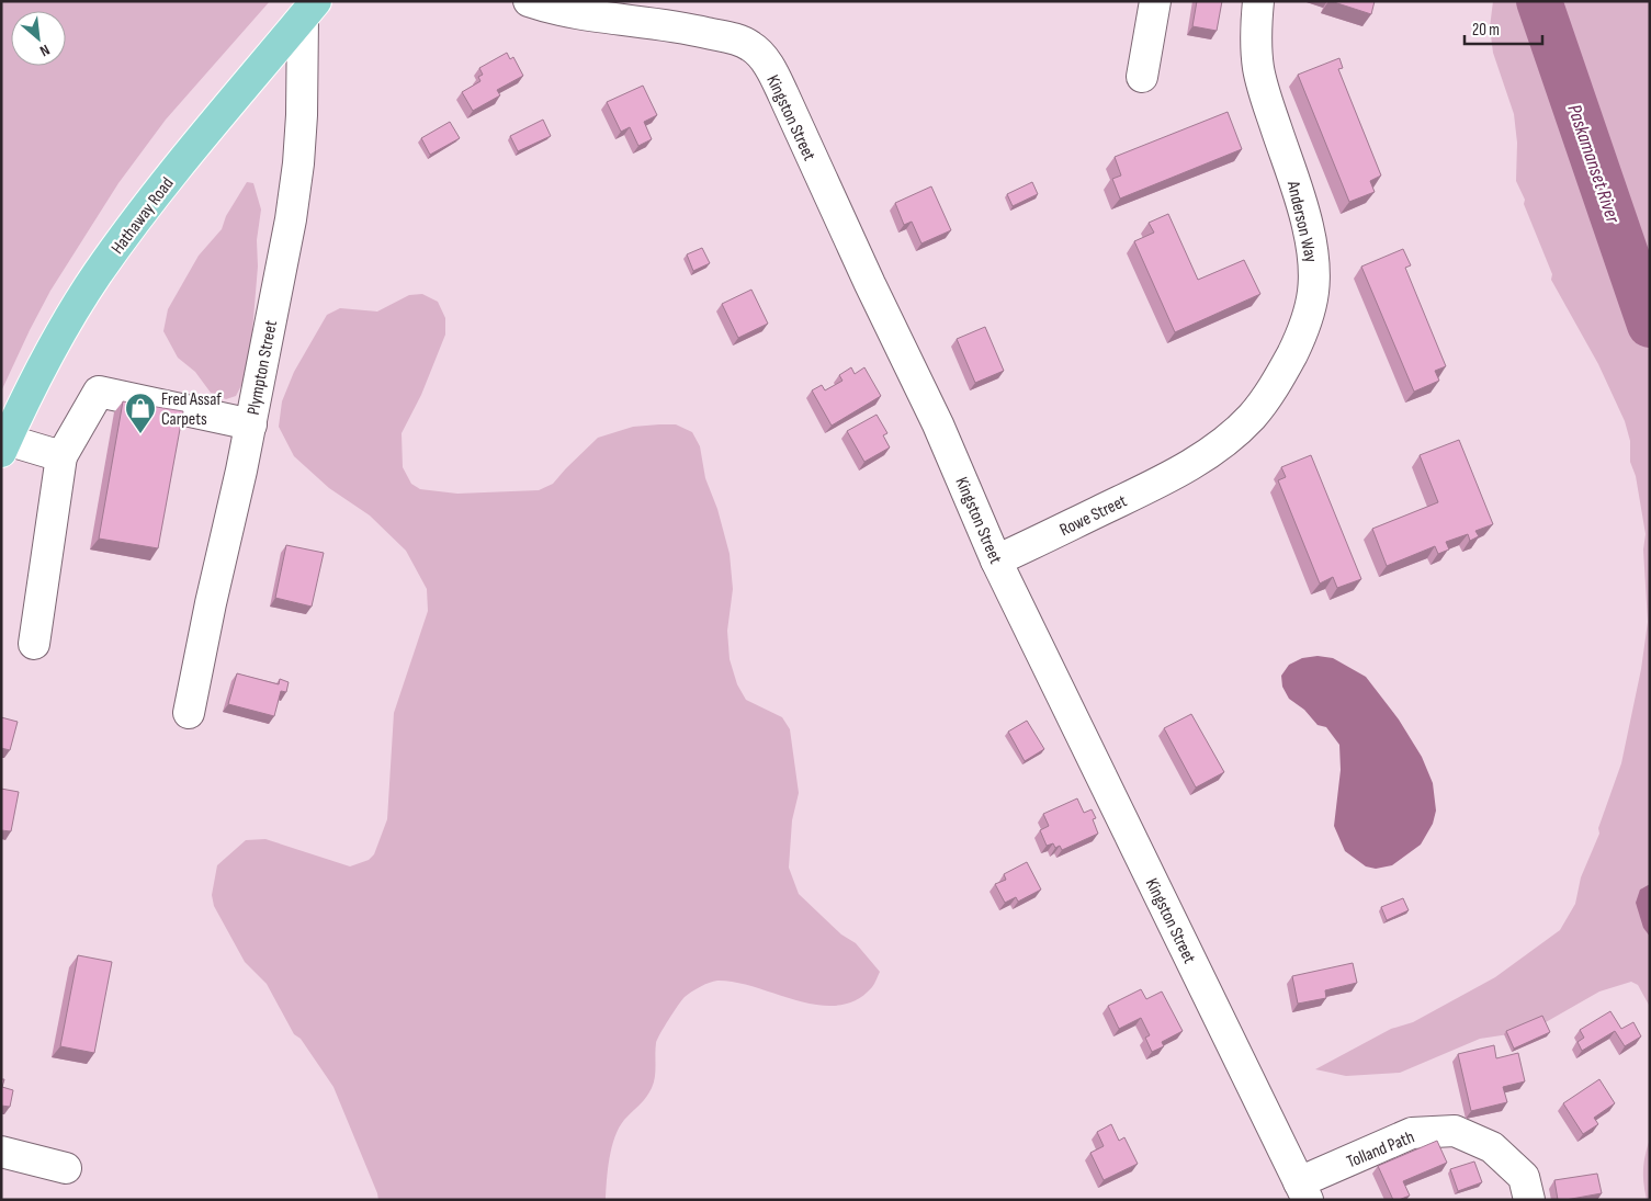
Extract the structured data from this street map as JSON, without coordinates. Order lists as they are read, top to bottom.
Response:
{
  "streets": {
    "main road": ["Hathaway Road"],
    "street": [
      "Kingston Street",
      "Anderson Way",
      "Plympton Street",
      "Rowe Street",
      "Tolland Path"
    ]
  },
  "crossings": [
    ["Kingston Street", "Rowe Street"],
    ["Kingston Street", "Tolland Path"],
    ["Hathaway Road", "Plympton Street"],
    ["Anderson Way", "Rowe Street"]
  ],
  "water": ["Paskamanset River"],
  "places": {
    "shop": ["Fred Assaf Carpets"]
  },
  "scale_bar": "20 m",
  "north": "bottom right"
}
